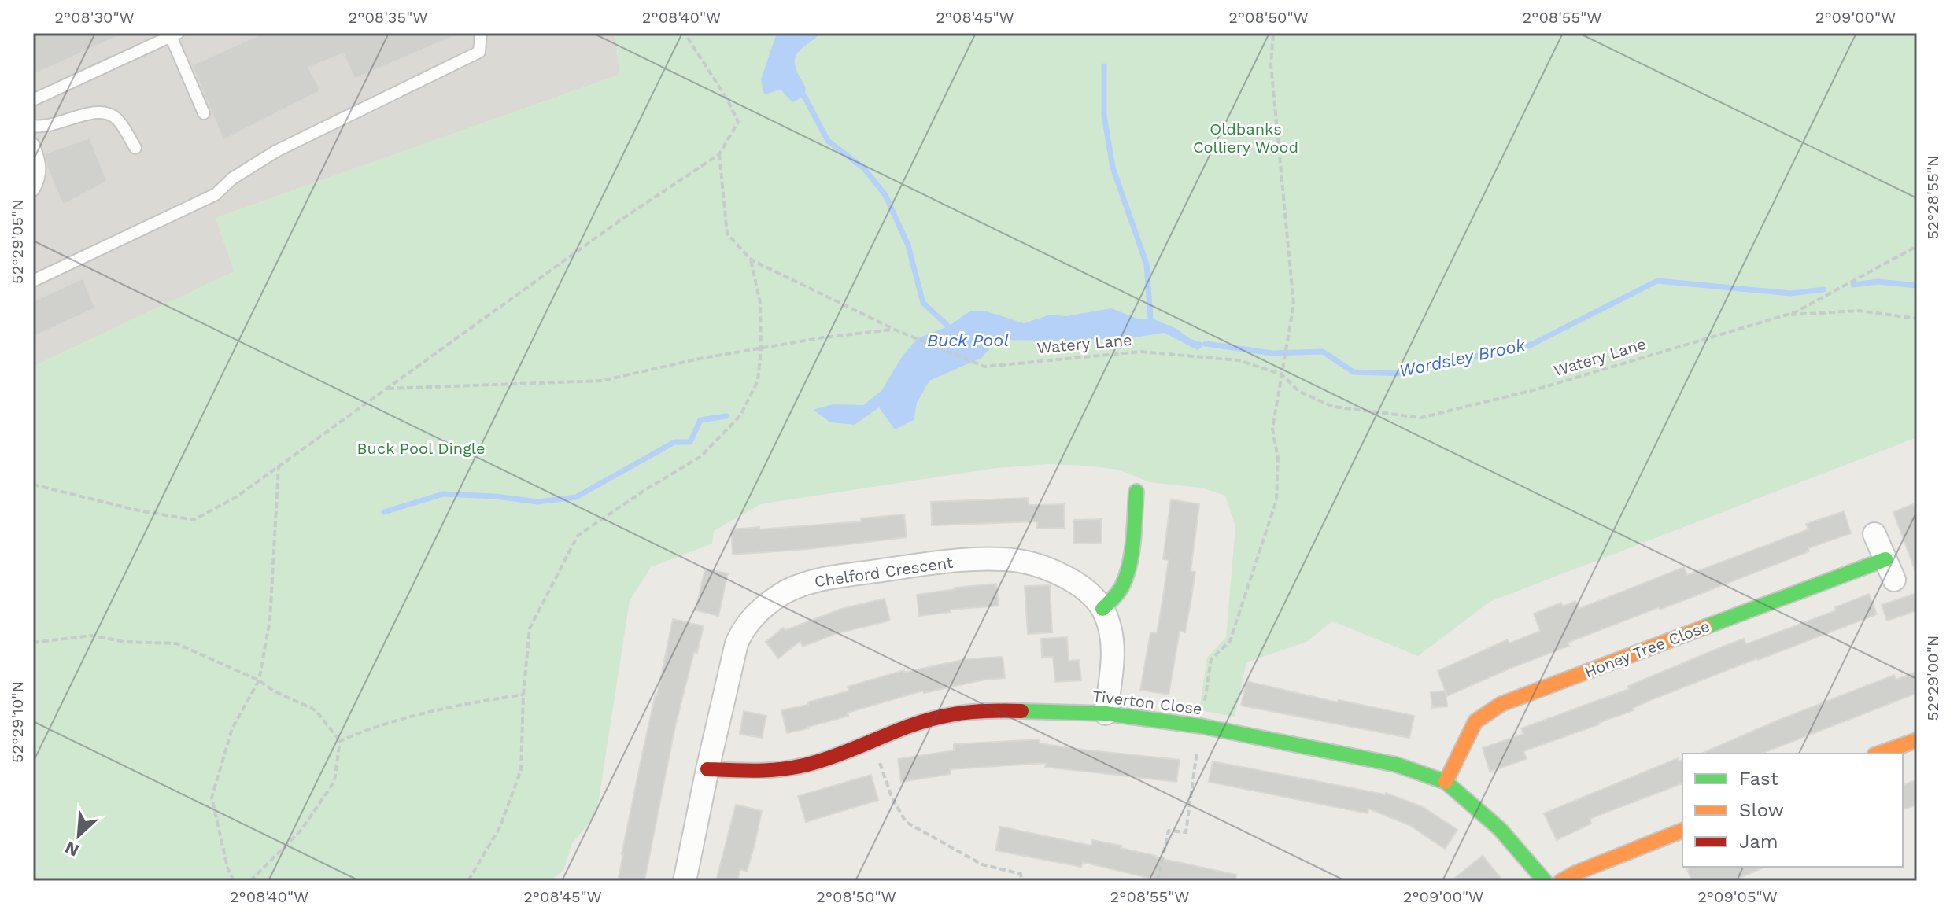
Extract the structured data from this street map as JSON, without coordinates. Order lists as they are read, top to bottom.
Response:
{
  "streets": {
    "street": ["Chelford Crescent", "Honey Tree Close", "Tiverton Close"],
    "path": ["Watery Lane"]
  },
  "crossings": [
    ["Chelford Crescent", "Tiverton Close"],
    ["Honey Tree Close", "Tiverton Close"]
  ],
  "water": ["Buck Pool", "Wordsley Brook"],
  "parks": ["Oldbanks Colliery Wood", "Buck Pool Dingle"],
  "legend": ["Fast", "Slow", "Jam"],
  "north": "bottom left",
  "coordinates": [
    "2°08'30\"W",
    "2°08'35\"W",
    "2°08'40\"W",
    "2°08'45\"W",
    "2°08'50\"W",
    "2°08'55\"W",
    "2°09'00\"W",
    "52°28'55\"N",
    "52°29'05\"N",
    "52°29'00\"N",
    "52°29'10\"N",
    "2°09'05\"W"
  ]
}
